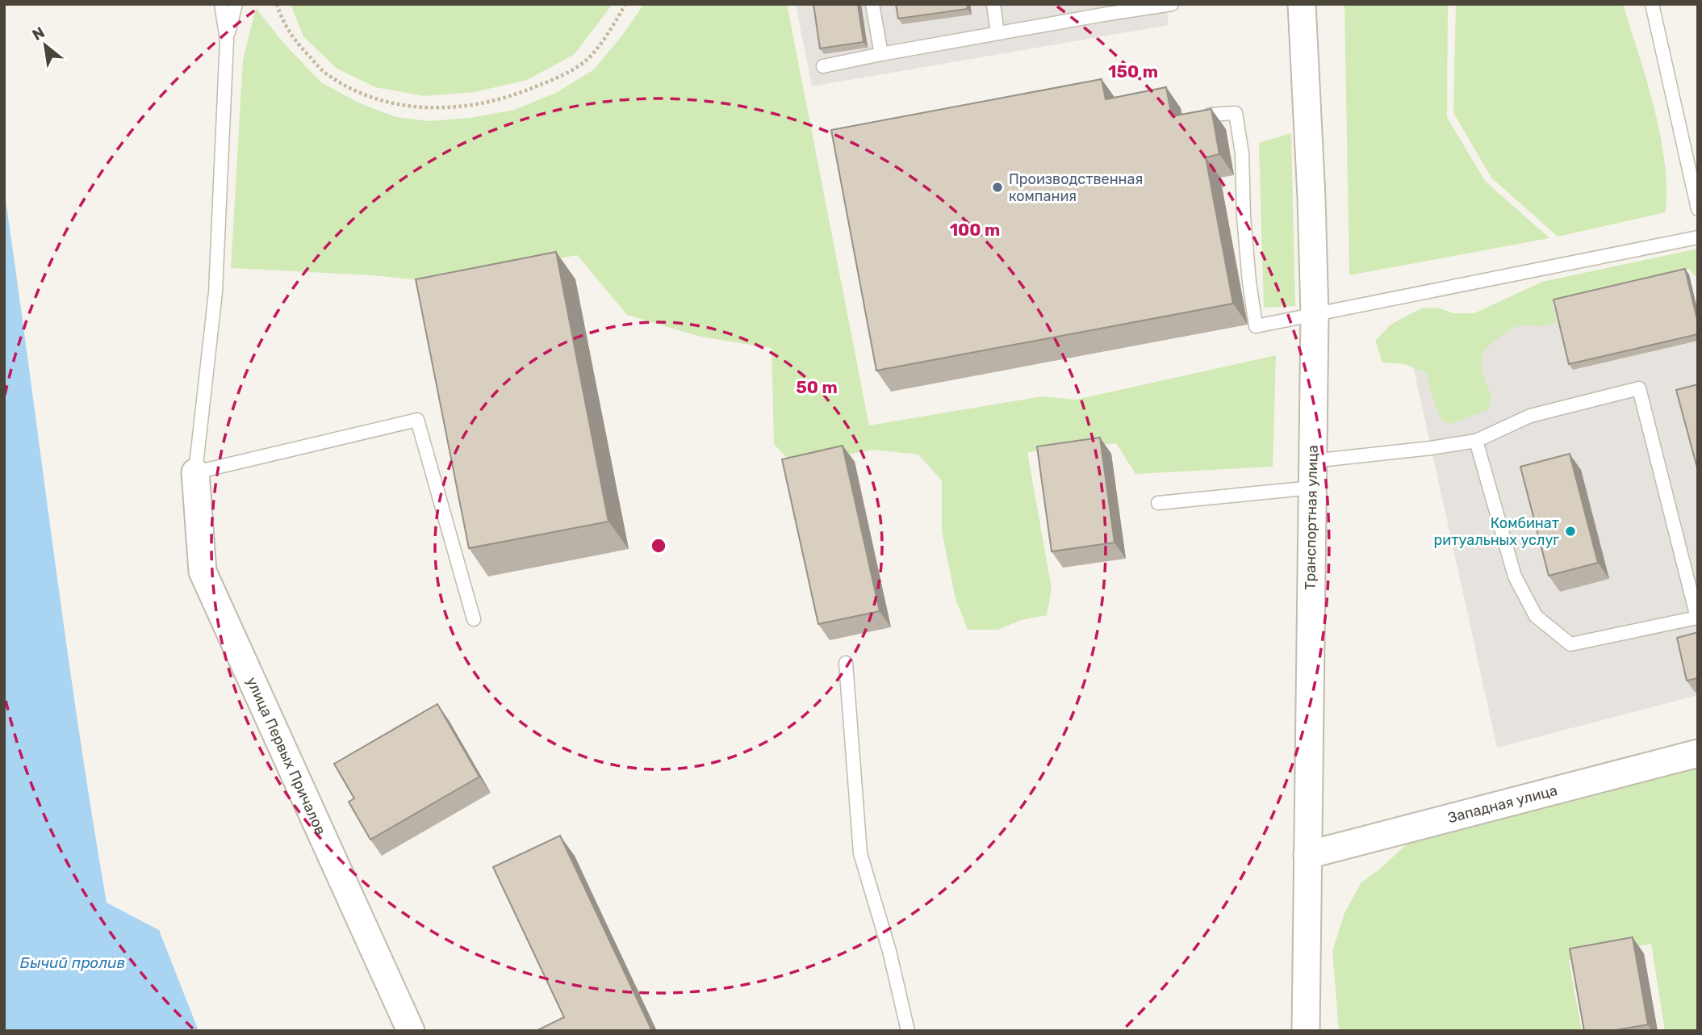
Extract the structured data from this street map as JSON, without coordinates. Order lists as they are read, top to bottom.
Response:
{
  "streets": {
    "street": ["Транспортная улица", "улица Первых Причалов", "Западная улица"]
  },
  "crossings": [
    ["Транспортная улица", "Западная улица"]
  ],
  "water": ["Бычий пролив"],
  "places": ["Производственная компания", "Комбинат ритуальных услуг"],
  "north": "top left",
  "rings": ["150 m", "100 m", "50 m"]
}
